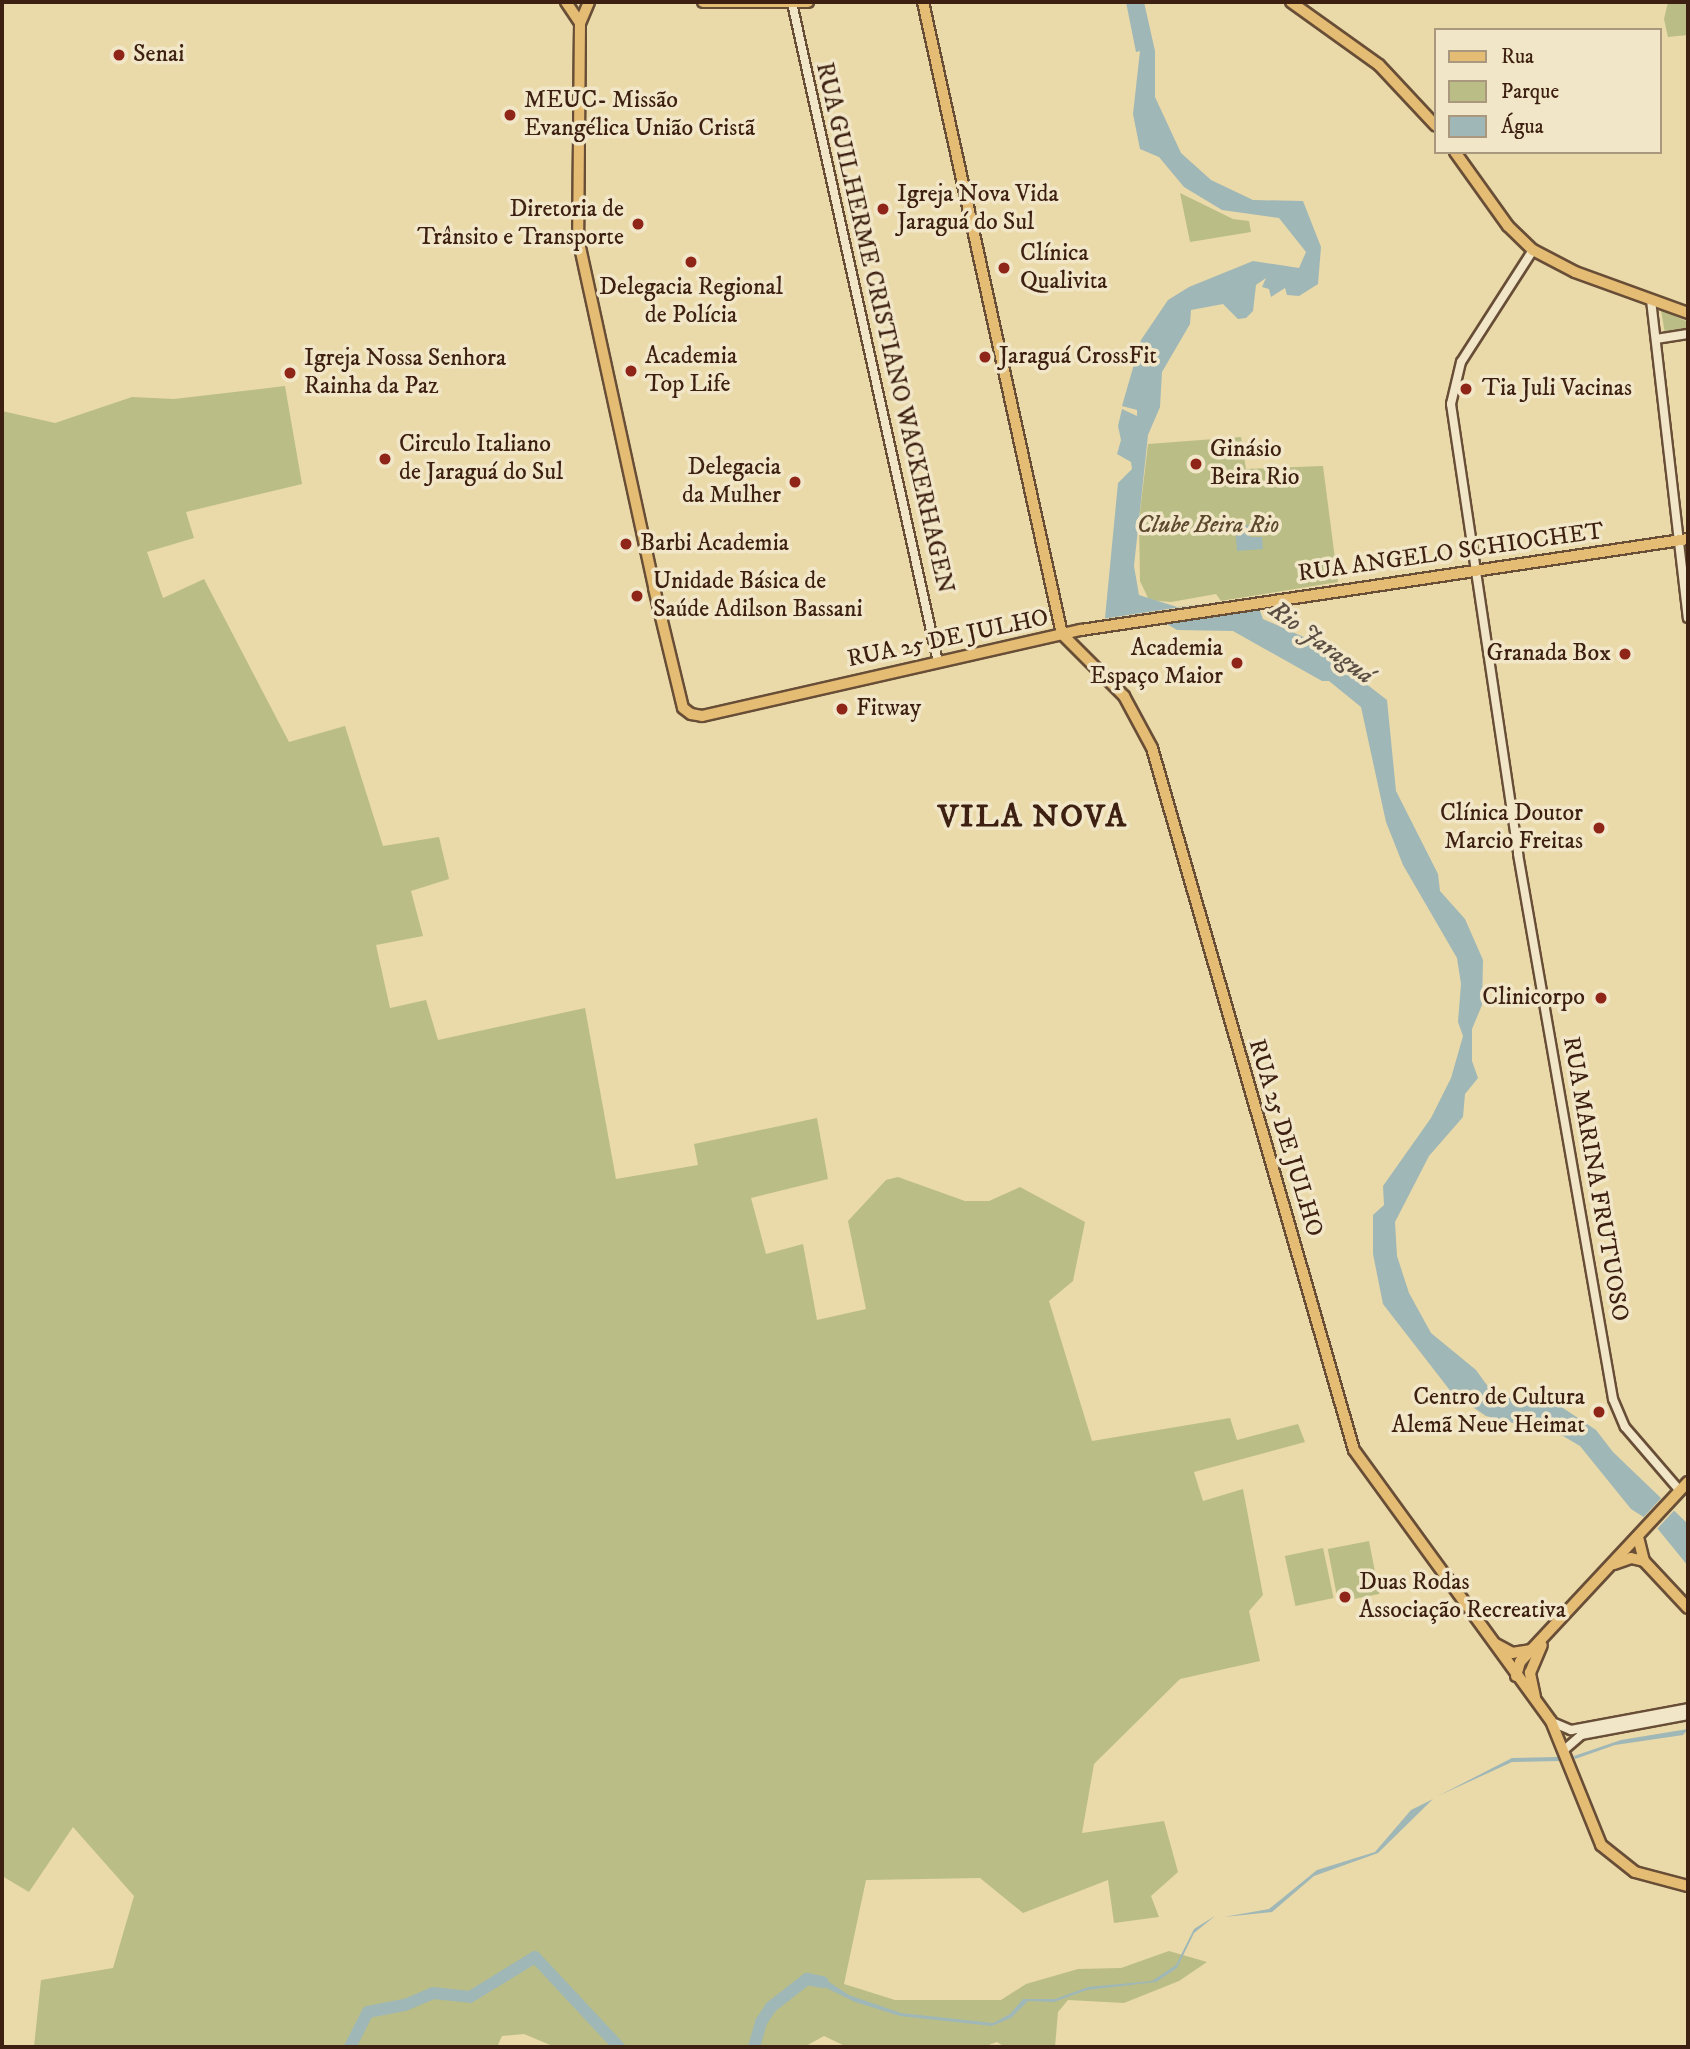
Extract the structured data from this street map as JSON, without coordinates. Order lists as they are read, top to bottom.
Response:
{
  "streets": {
    "main road": ["RUA ANGELO SCHIOCHET", "RUA 25 DE JULHO"],
    "street": ["RUA GUILHERME CRISTIANO WACKERHAGEN", "RUA MARINA FRUTUOSO"]
  },
  "crossings": [
    ["RUA GUILHERME CRISTIANO WACKERHAGEN", "RUA 25 DE JULHO"],
    ["RUA ANGELO SCHIOCHET", "RUA 25 DE JULHO"],
    ["RUA ANGELO SCHIOCHET", "RUA MARINA FRUTUOSO"]
  ],
  "districts": ["VILA NOVA"],
  "water": ["Rio Jaraguá"],
  "parks": ["Clube Beira Rio"],
  "places": [
    "Senai",
    "MEUC- Missão Evangélica União Cristã",
    "Igreja Nova Vida Jaraguá do Sul",
    "Diretoria de Trânsito e Transporte",
    "Delegacia Regional de Polícia",
    "Clínica Qualivita",
    "Jaraguá CrossFit",
    "Academia Top Life",
    "Igreja Nossa Senhora Rainha da Paz",
    "Tia Juli Vacinas",
    "Circulo Italiano de Jaraguá do Sul",
    "Ginásio Beira Rio",
    "Delegacia da Mulher",
    "Barbi Academia",
    "Unidade Básica de Saúde Adilson Bassani",
    "Granada Box",
    "Academia Espaço Maior",
    "Fitway",
    "Clínica Doutor Marcio Freitas",
    "Clinicorpo",
    "Centro de Cultura Alemã Neue Heimat",
    "Duas Rodas Associação Recreativa"
  ],
  "legend": ["Rua", "Parque", "Água"]
}
